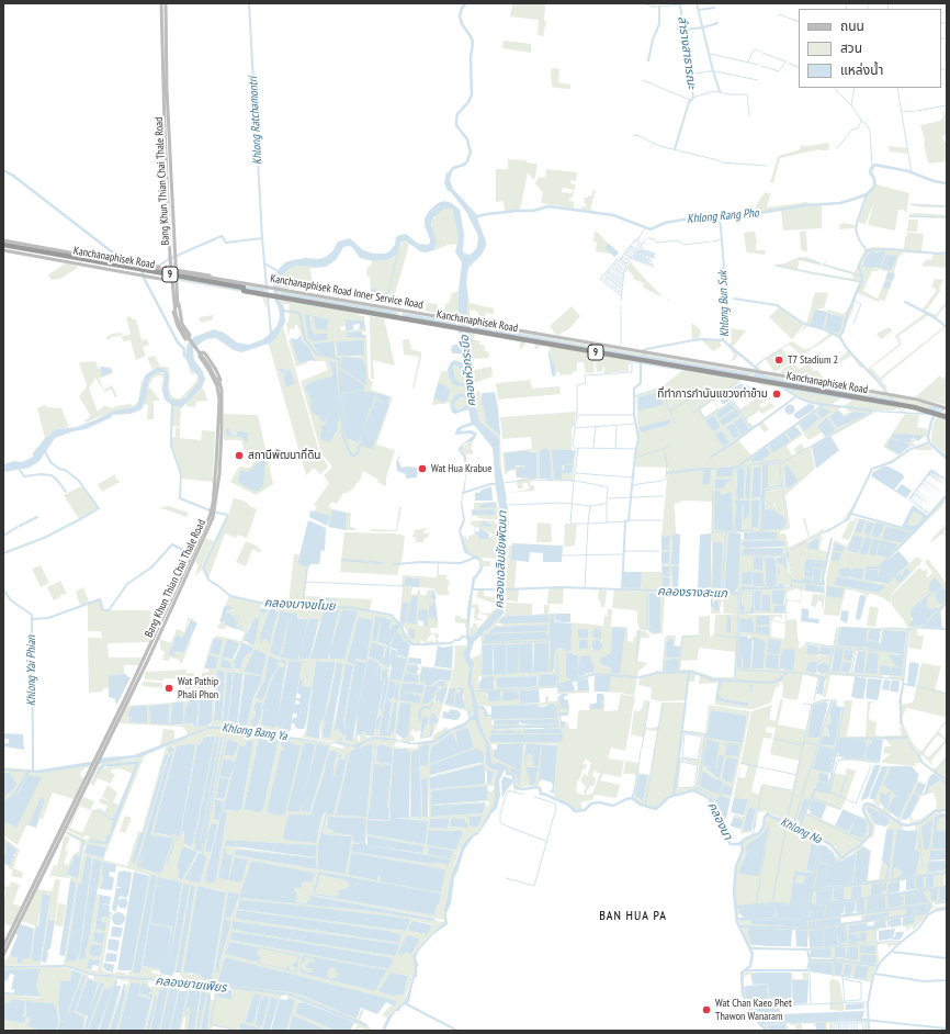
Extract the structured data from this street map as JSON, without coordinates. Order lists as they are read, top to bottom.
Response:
{
  "streets": {
    "highway": ["Kanchanaphisek Road", "9"],
    "main road": ["Bang Khun Thian Chai Thale Road", "Kanchanaphisek Road Inner Service Road"]
  },
  "districts": ["BAN HUA PA"],
  "water": [
    "ลำรางสาธารณะ",
    "Khlong Ratchamontri",
    "Khlong Rang Pho",
    "Khlong Bun Suk",
    "คลองหัวกระบือ",
    "คลองเฉลิมชัยพัฒนา",
    "คลองรางสะแก",
    "คลองบางขโมย",
    "Khlong Yai Phian",
    "Khlong Bang Ya",
    "คลองนา",
    "Khlong Na",
    "คลองยายเพียร"
  ],
  "places": [
    "T7 Stadium 2",
    "ที่ทำการกำนันแขวงท่าข้าม",
    "สถานีพัฒนาที่ดิน",
    "Wat Hua Krabue",
    "Wat Pathip Phali Phon",
    "Wat Chan Kaeo Phet Thawon Wanaram"
  ],
  "legend": ["ถนน", "สวน", "แหล่งน้ำ"]
}
